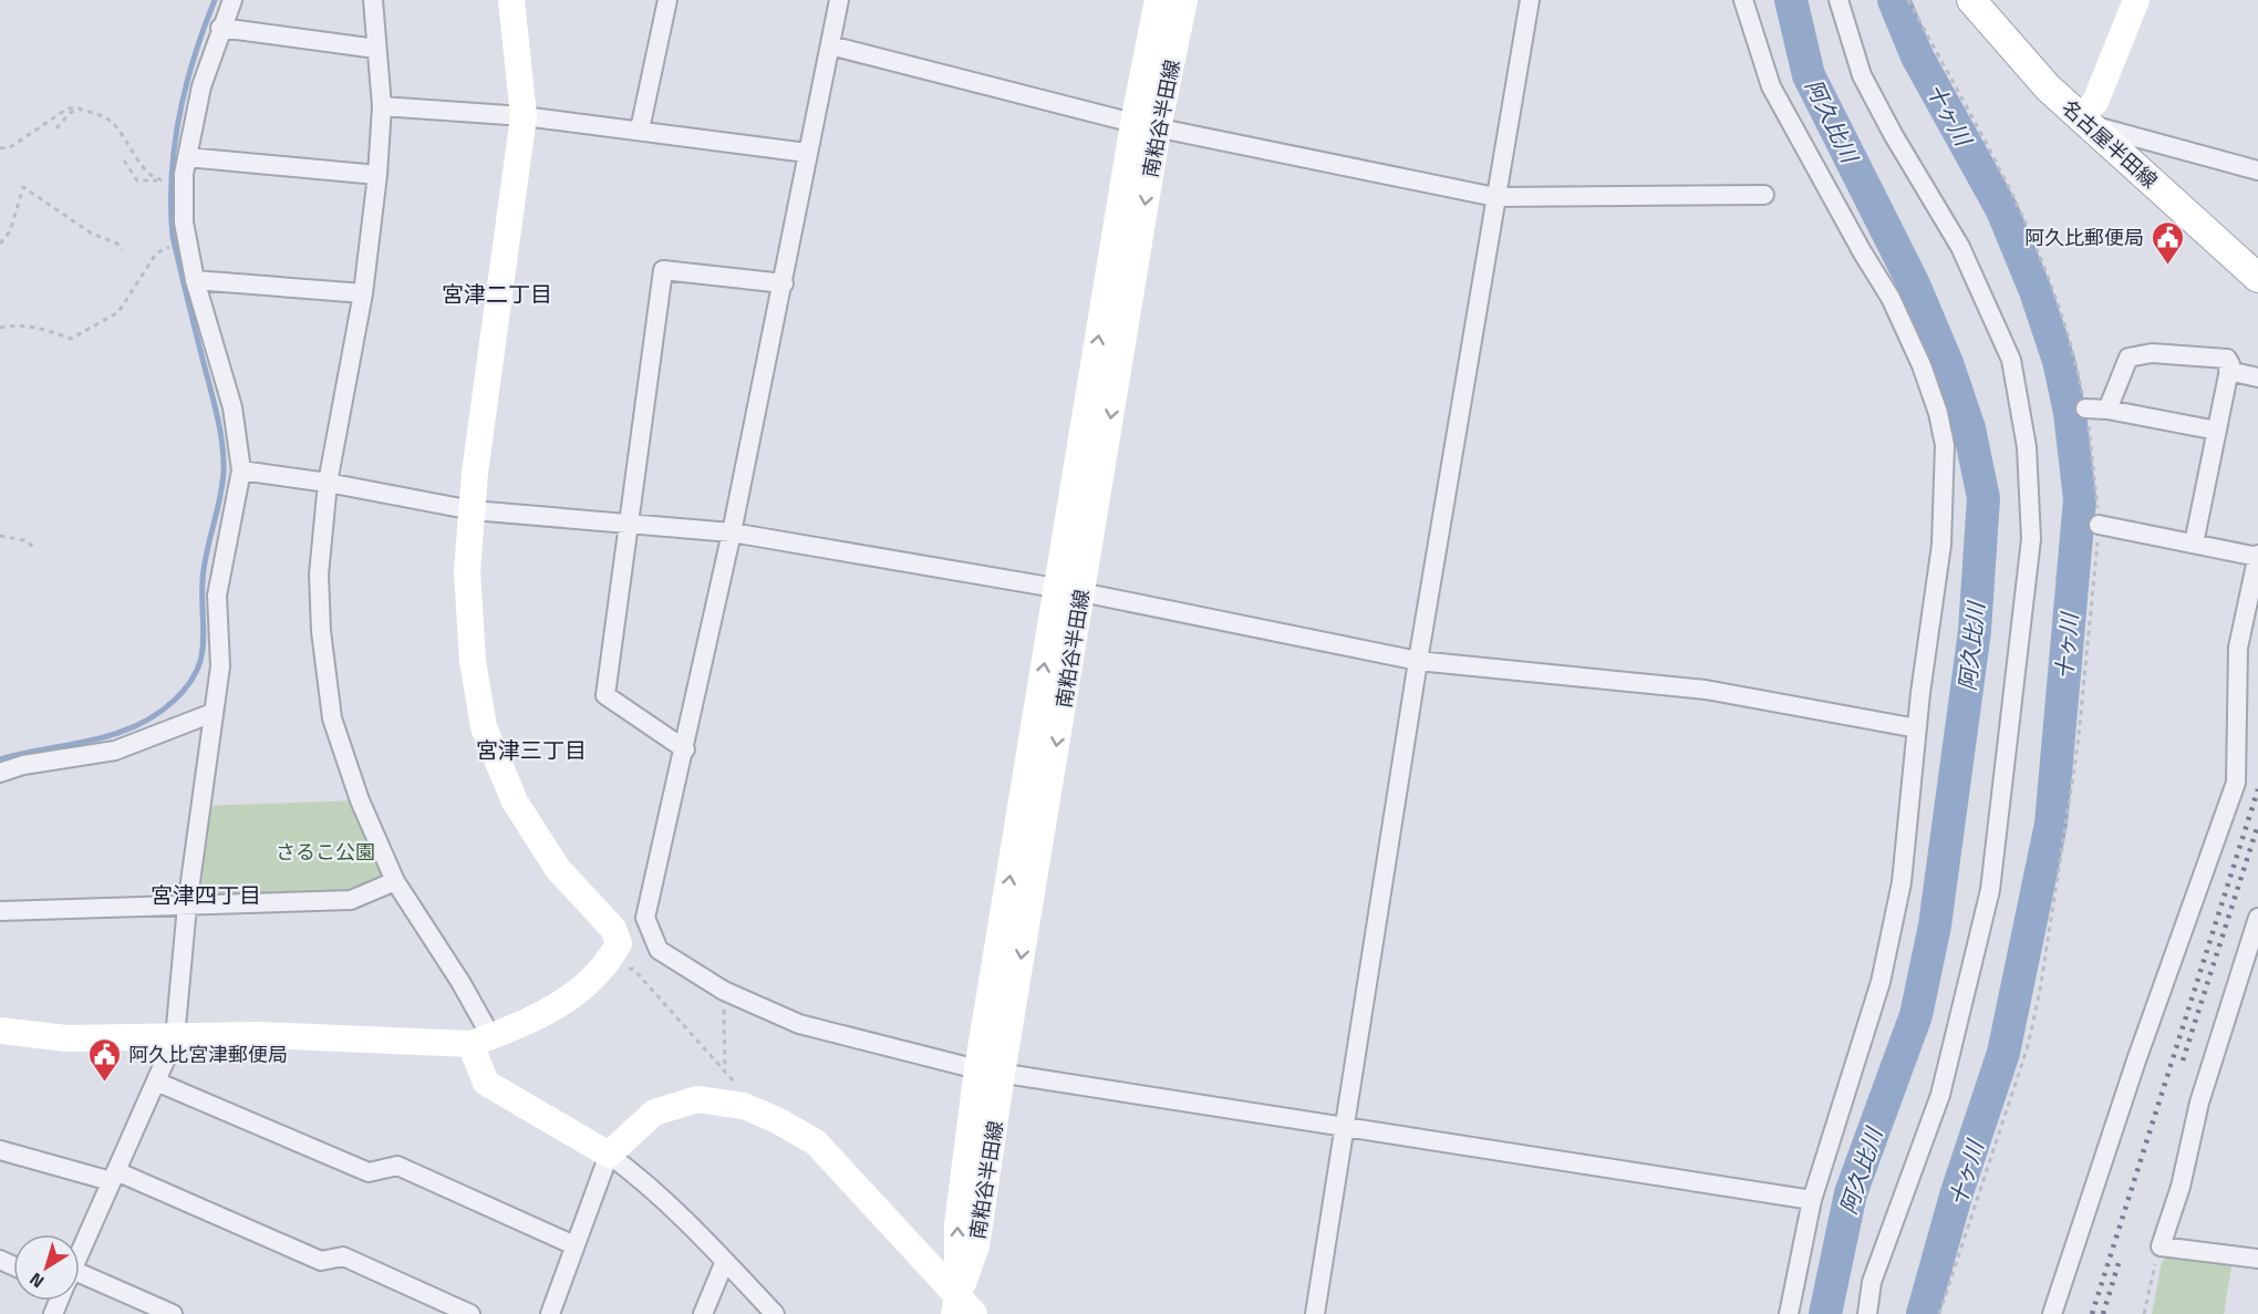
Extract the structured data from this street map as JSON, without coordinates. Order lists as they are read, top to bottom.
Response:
{
  "streets": {
    "main road": ["名古屋半田線"],
    "street": ["南粕谷半田線"]
  },
  "districts": ["宮津二丁目", "宮津三丁目", "宮津四丁目"],
  "water": ["十ヶ川", "阿久比川"],
  "parks": ["さるこ公園"],
  "places": {
    "public building": ["阿久比郵便局", "阿久比宮津郵便局"]
  },
  "north": "bottom left"
}
